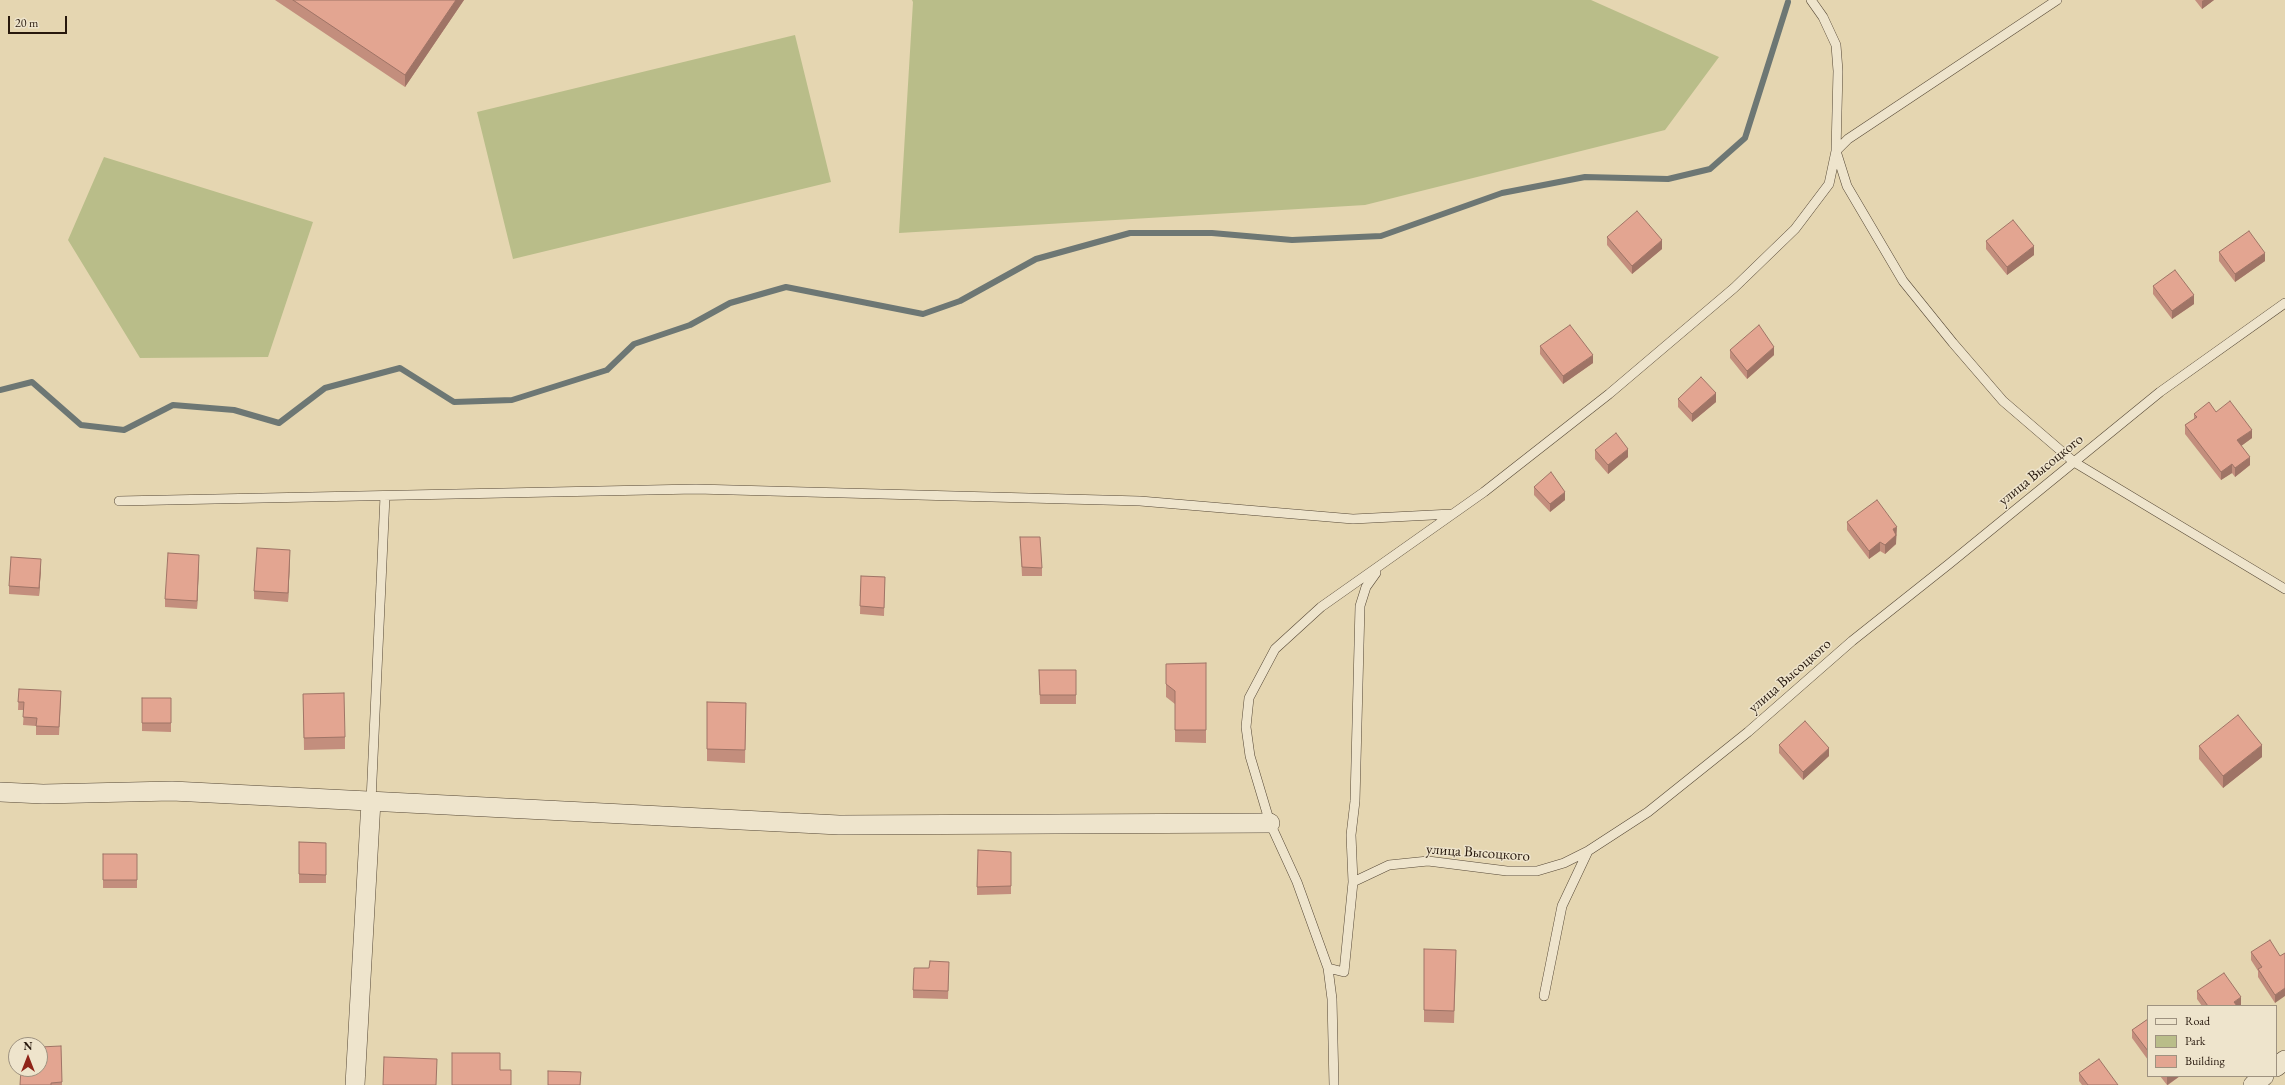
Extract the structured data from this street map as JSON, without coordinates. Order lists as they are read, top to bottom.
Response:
{
  "streets": {
    "lane": ["улица Высоцкого"]
  },
  "legend": ["Road", "Park", "Building"],
  "scale_bar": "20 m",
  "north": "top"
}
